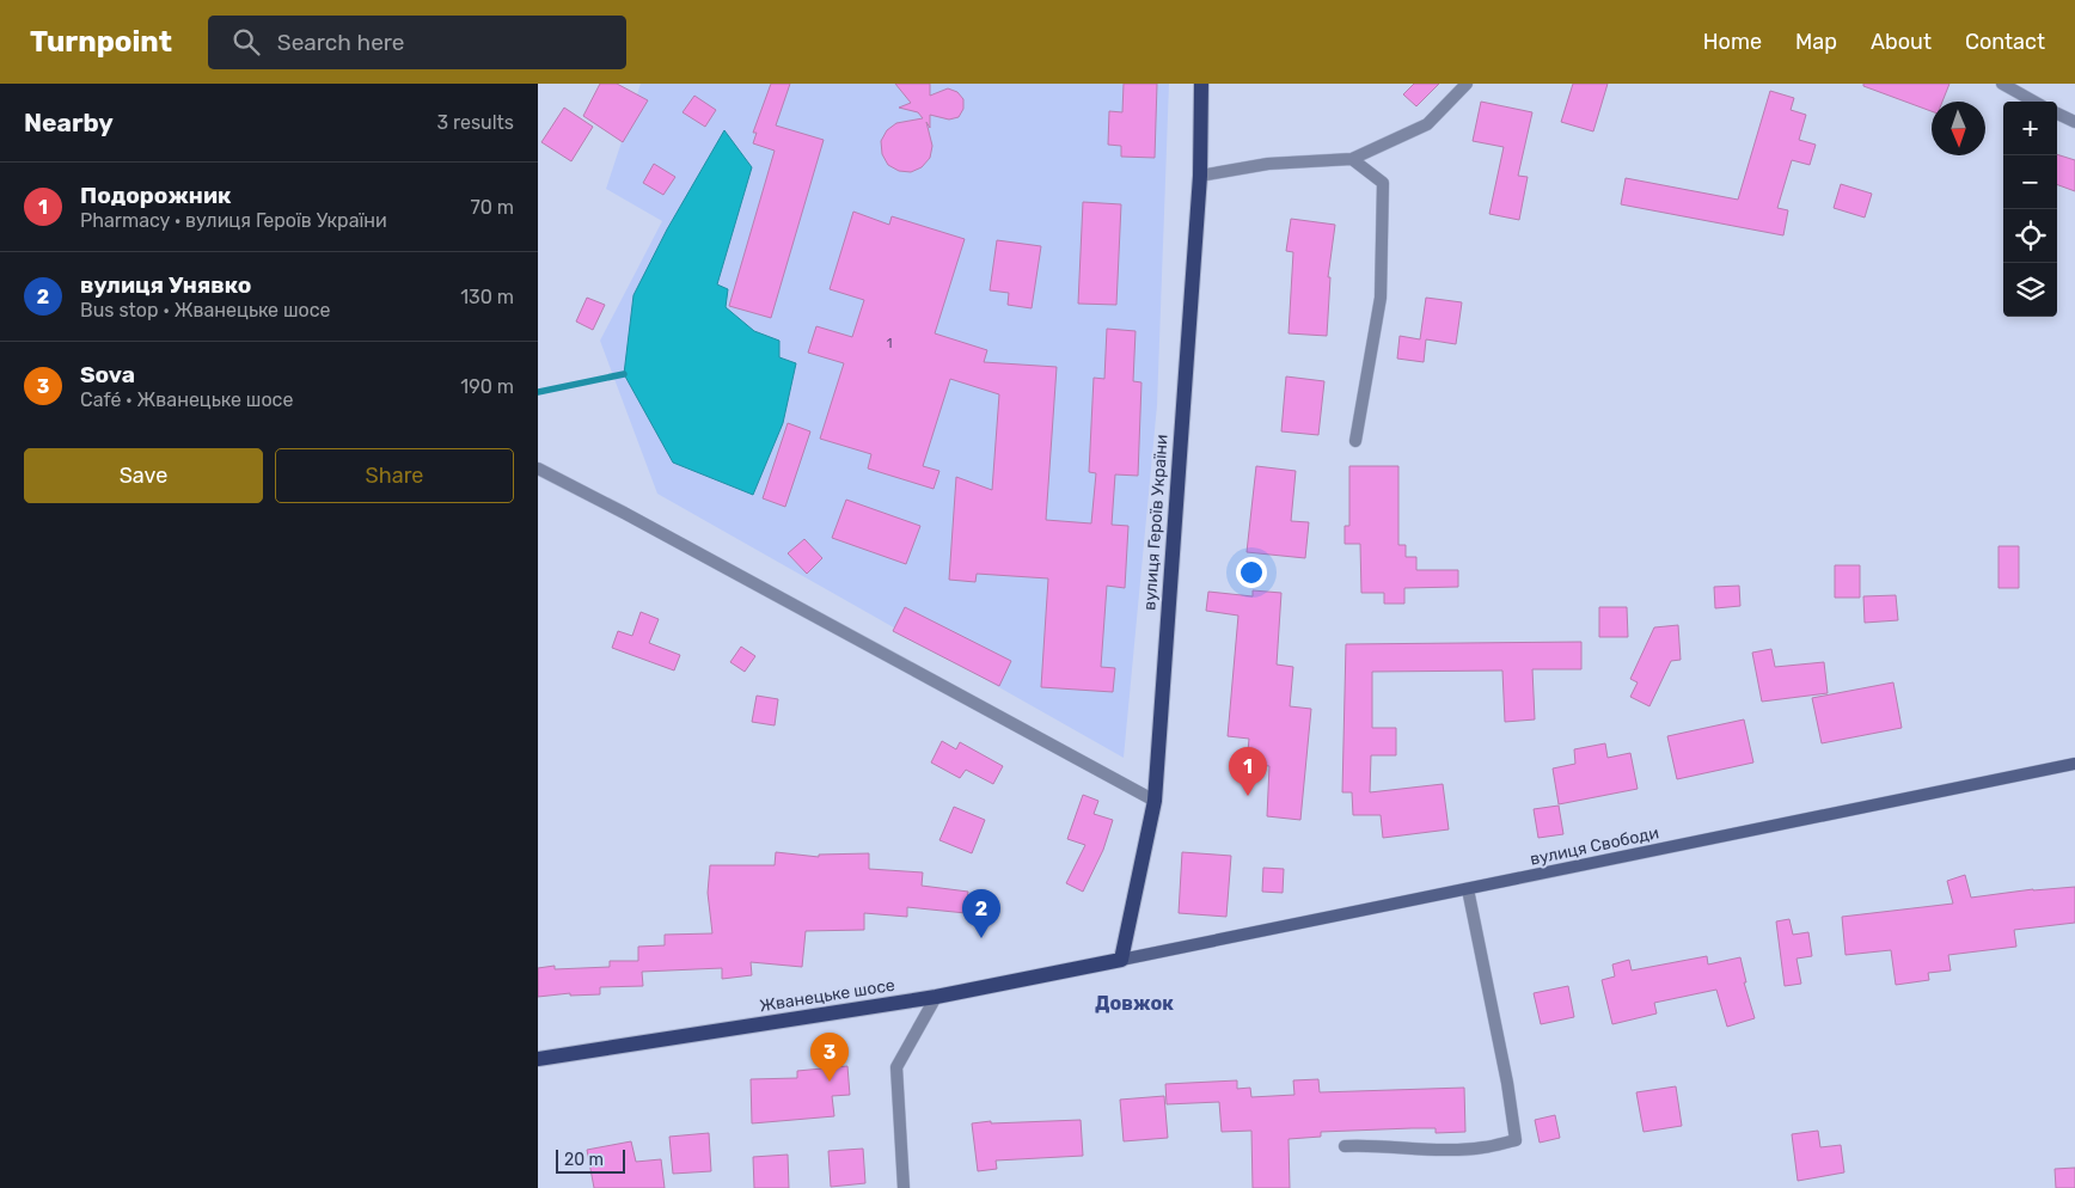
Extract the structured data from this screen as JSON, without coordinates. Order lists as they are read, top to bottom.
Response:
{
  "streets": {
    "main road": ["вулиця Героїв України", "Жванецьке шосе"],
    "street": ["вулиця Свободи"]
  },
  "crossings": [
    ["вулиця Героїв України", "вулиця Свободи"],
    ["вулиця Героїв України", "Жванецьке шосе"],
    ["вулиця Свободи", "Жванецьке шосе"]
  ],
  "districts": ["Довжок"],
  "house_numbers": ["1"],
  "scale_bar": "20 m",
  "north": "bottom",
  "page": {
    "header": "Turnpoint",
    "search": "Search here",
    "nav": [
      "Home",
      "Map",
      "About",
      "Contact"
    ],
    "heading": ["Nearby", "3 results"],
    "map_buttons": ["+", "−"],
    "list": [
      {
        "mark": "1",
        "name": "Подорожник",
        "note": "Pharmacy · вулиця Героїв України",
        "value": "70 m"
      },
      {
        "mark": "2",
        "name": "вулиця Унявко",
        "note": "Bus stop · Жванецьке шосе",
        "value": "130 m"
      },
      {
        "mark": "3",
        "name": "Sova",
        "note": "Café · Жванецьке шосе",
        "value": "190 m"
      }
    ],
    "buttons": ["Save", "Share"],
    "pins": ["1", "2", "3"],
    "scale": "20 m"
  }
}
